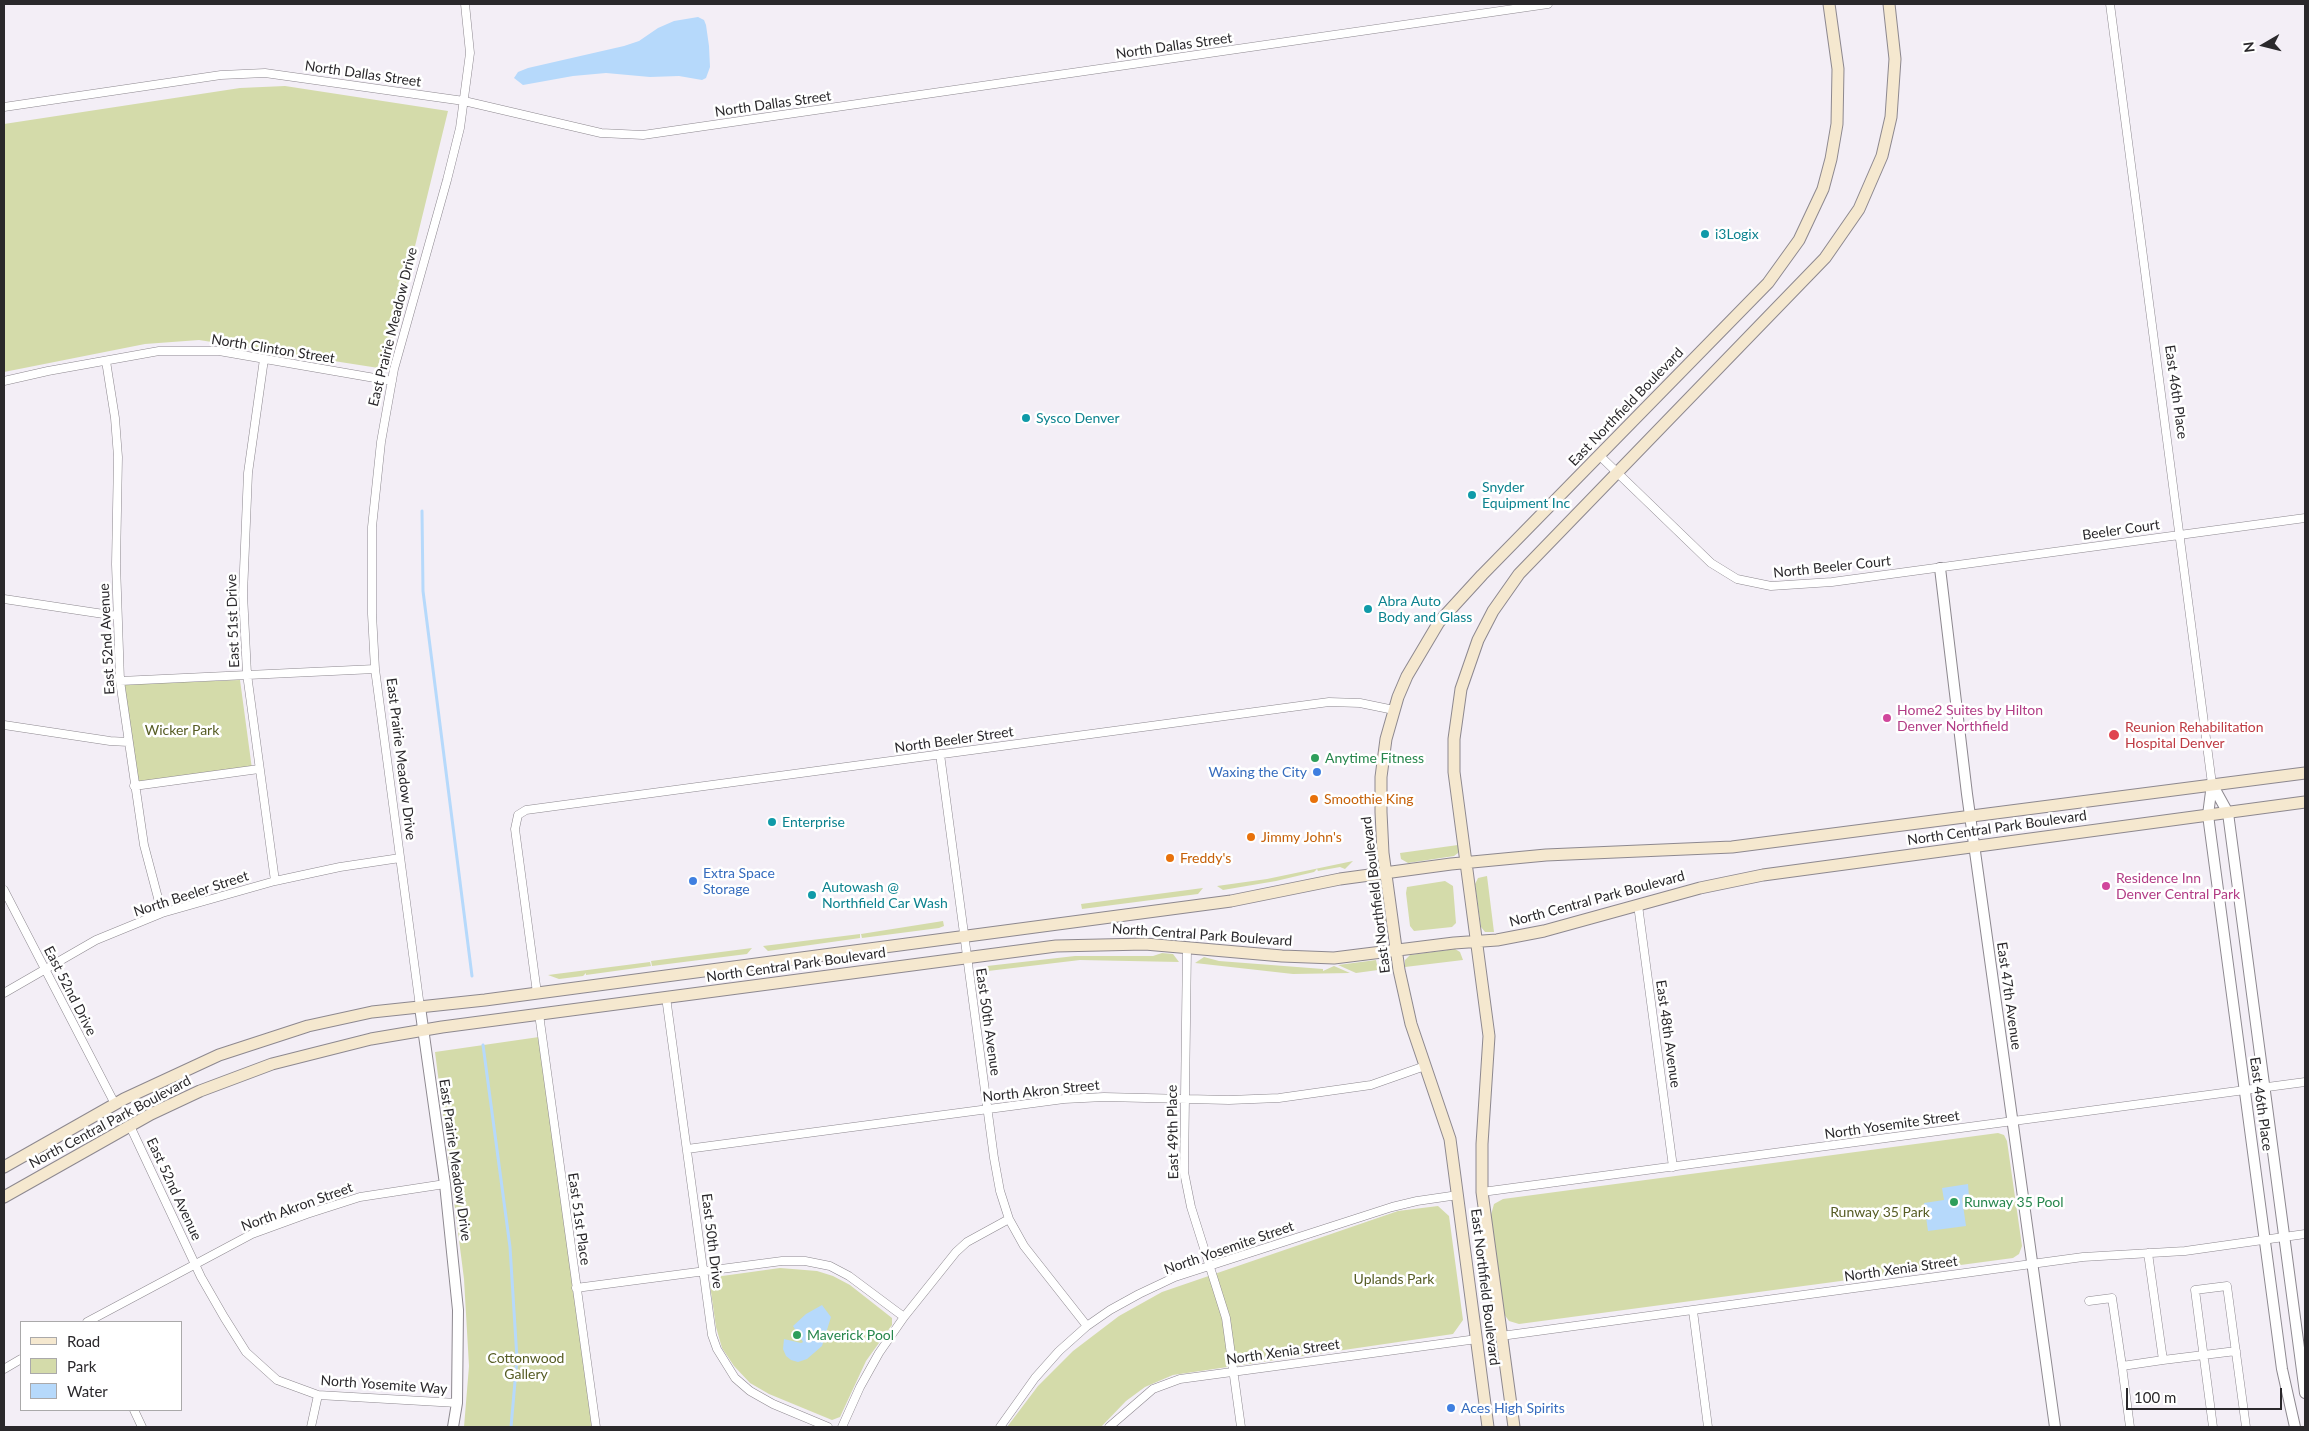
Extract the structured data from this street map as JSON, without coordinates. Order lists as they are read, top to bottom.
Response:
{
  "streets": {
    "main road": ["East Northfield Boulevard", "North Central Park Boulevard"],
    "street": [
      "North Dallas Street",
      "East Prairie Meadow Drive",
      "North Clinton Street",
      "East 46th Place",
      "Beeler Court",
      "North Beeler Court",
      "East 51st Drive",
      "East 52nd Avenue",
      "North Beeler Street",
      "East 52nd Drive",
      "East 47th Avenue",
      "East 50th Avenue",
      "East 48th Avenue",
      "North Akron Street",
      "North Yosemite Street",
      "East 49th Place",
      "East 51st Place",
      "East 50th Drive",
      "North Xenia Street",
      "North Yosemite Way"
    ]
  },
  "crossings": [
    ["North Dallas Street", "East Prairie Meadow Drive"],
    ["East Prairie Meadow Drive", "North Clinton Street"],
    ["East Prairie Meadow Drive", "North Beeler Street"],
    ["East Prairie Meadow Drive", "North Central Park Boulevard"],
    ["East Prairie Meadow Drive", "North Akron Street"],
    ["East Prairie Meadow Drive", "North Yosemite Way"],
    ["North Clinton Street", "East 51st Drive"],
    ["North Clinton Street", "East 52nd Avenue"],
    ["East 46th Place", "Beeler Court"],
    ["East 46th Place", "North Central Park Boulevard"],
    ["East 46th Place", "North Yosemite Street"],
    ["East 46th Place", "North Xenia Street"],
    ["East Northfield Boulevard", "North Beeler Court"],
    ["East Northfield Boulevard", "North Beeler Street"],
    ["East Northfield Boulevard", "North Central Park Boulevard"],
    ["East Northfield Boulevard", "North Akron Street"],
    ["East Northfield Boulevard", "North Yosemite Street"],
    ["East Northfield Boulevard", "North Xenia Street"],
    ["Beeler Court", "North Beeler Court"],
    ["Beeler Court", "East 47th Avenue"],
    ["North Beeler Court", "East 47th Avenue"],
    ["East 51st Drive", "North Beeler Street"],
    ["East 52nd Avenue", "North Beeler Street"],
    ["East 52nd Avenue", "North Central Park Boulevard"],
    ["East 52nd Avenue", "North Akron Street"],
    ["East 52nd Avenue", "North Yosemite Way"],
    ["North Beeler Street", "North Central Park Boulevard"],
    ["North Beeler Street", "East 52nd Drive"],
    ["North Beeler Street", "East 50th Avenue"],
    ["North Central Park Boulevard", "East 52nd Drive"],
    ["North Central Park Boulevard", "East 47th Avenue"],
    ["North Central Park Boulevard", "East 50th Avenue"],
    ["North Central Park Boulevard", "East 48th Avenue"],
    ["North Central Park Boulevard", "East 49th Place"],
    ["North Central Park Boulevard", "East 51st Place"],
    ["North Central Park Boulevard", "East 50th Drive"],
    ["East 47th Avenue", "North Yosemite Street"],
    ["East 47th Avenue", "North Xenia Street"],
    ["East 50th Avenue", "North Akron Street"],
    ["East 50th Avenue", "North Yosemite Street"],
    ["East 48th Avenue", "North Yosemite Street"],
    ["North Akron Street", "East 49th Place"],
    ["North Akron Street", "East 50th Drive"],
    ["North Akron Street", "North Yosemite Way"],
    ["North Yosemite Street", "East 49th Place"],
    ["East 49th Place", "North Xenia Street"]
  ],
  "parks": [
    "Wicker Park",
    "Runway 35 Park",
    "Uplands Park",
    "Cottonwood Gallery"
  ],
  "places": [
    "i3Logix",
    "Sysco Denver",
    "Snyder Equipment Inc",
    "Abra Auto Body and Glass",
    "Home2 Suites by Hilton Denver Northfield",
    "Reunion Rehabilitation Hospital Denver",
    "Anytime Fitness",
    "Waxing the City",
    "Smoothie King",
    "Enterprise",
    "Jimmy John's",
    "Freddy's",
    "Extra Space Storage",
    "Residence Inn Denver Central Park",
    "Autowash @ Northfield Car Wash",
    "Runway 35 Pool",
    "Maverick Pool",
    "Aces High Spirits"
  ],
  "legend": ["Road", "Park", "Water"],
  "scale_bar": "100 m",
  "north": "left"
}
